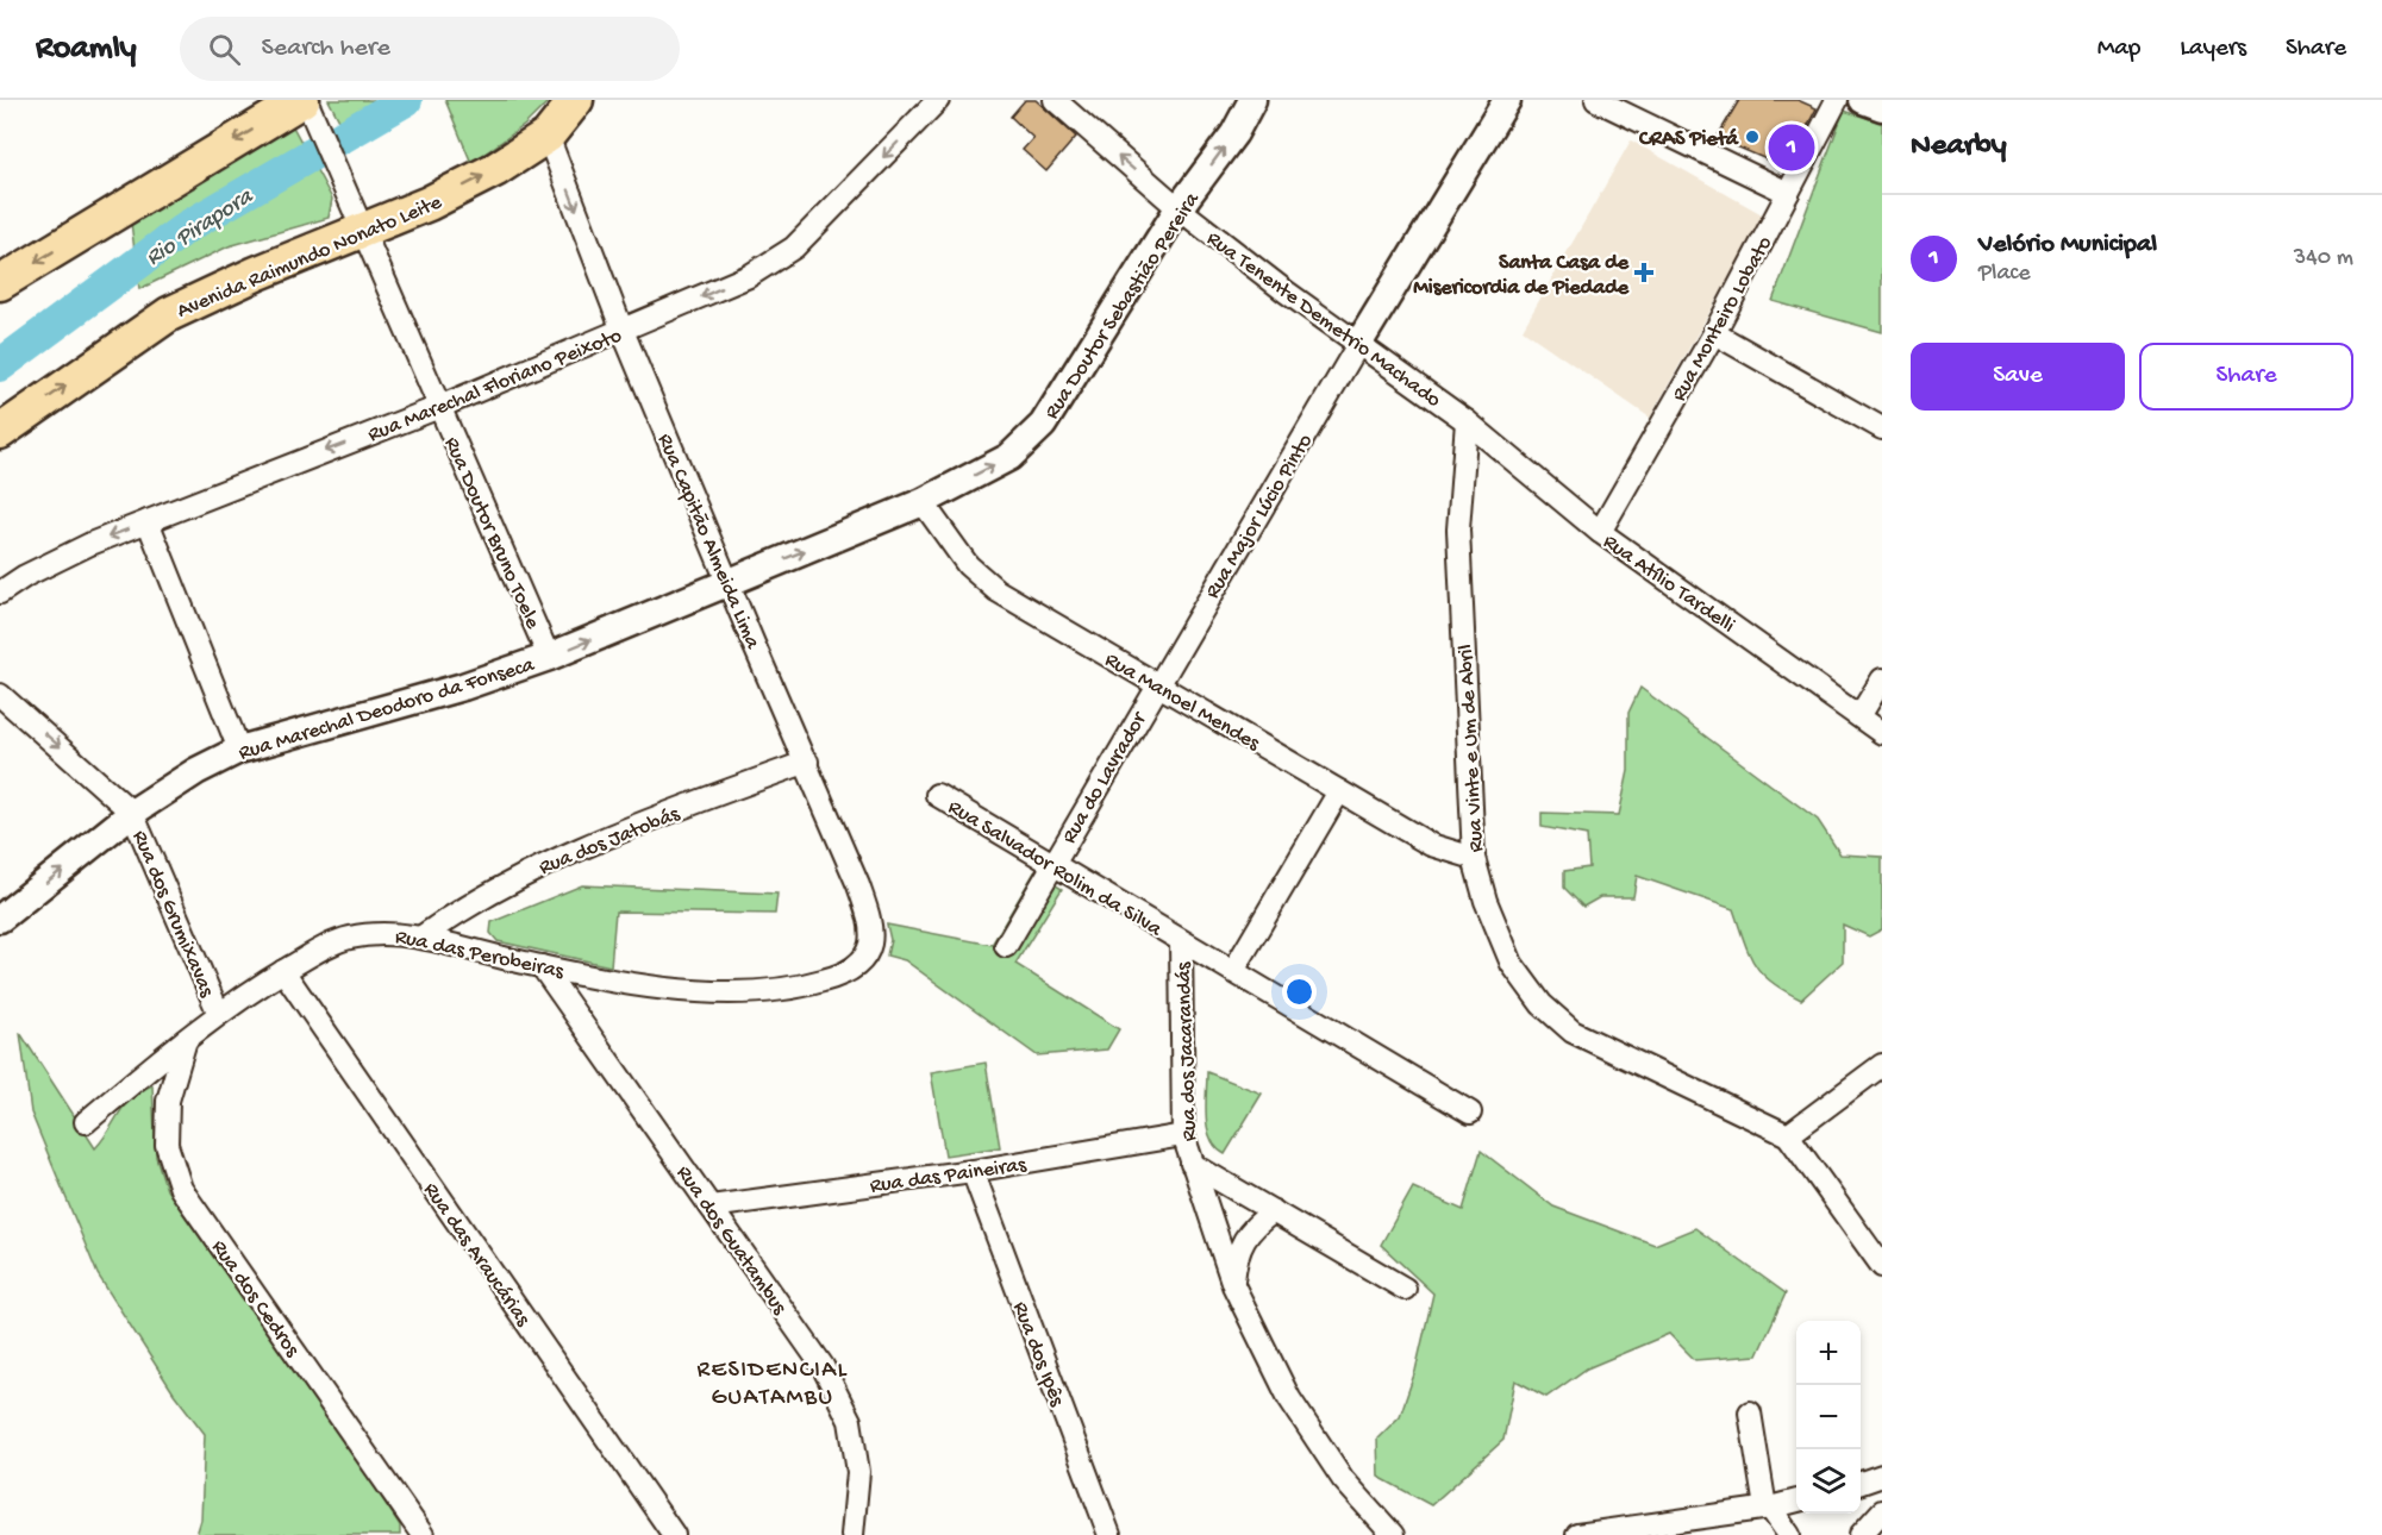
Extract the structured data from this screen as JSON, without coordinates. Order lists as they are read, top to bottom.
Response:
{
  "streets": {
    "main road": ["Avenida Raimundo Nonato Leite"],
    "street": [
      "Rua Doutor Sebastião Pereira",
      "Rua Tenente Demetrio Machado",
      "Rua Monteiro Lobato",
      "Rua Marechal Floriano Peixoto",
      "Rua Major Lúcio Pinto",
      "Rua Doutor Bruno Toele",
      "Rua Capitão Almeida Lima",
      "Rua Atílio Tardelli",
      "Rua Manoel Mendes",
      "Rua Marechal Deodoro da Fonseca",
      "Rua Vinte e Um de Abril",
      "Rua do Lavrador",
      "Rua dos Jatobás",
      "Rua Salvador Rolim da Silva",
      "Rua dos Grumixavas",
      "Rua das Perobeiras",
      "Rua dos Jacarandás",
      "Rua das Paineiras",
      "Rua dos Guatambus",
      "Rua das Araucárias",
      "Rua dos Cedros",
      "Rua dos Ipês"
    ]
  },
  "crossings": [
    ["Avenida Raimundo Nonato Leite", "Rua Doutor Bruno Toele"],
    ["Avenida Raimundo Nonato Leite", "Rua Capitão Almeida Lima"],
    ["Rua Doutor Sebastião Pereira", "Rua Tenente Demetrio Machado"],
    ["Rua Doutor Sebastião Pereira", "Rua Manoel Mendes"],
    ["Rua Doutor Sebastião Pereira", "Rua Marechal Deodoro da Fonseca"],
    ["Rua Tenente Demetrio Machado", "Rua Major Lúcio Pinto"],
    ["Rua Tenente Demetrio Machado", "Rua Atílio Tardelli"],
    ["Rua Tenente Demetrio Machado", "Rua Vinte e Um de Abril"],
    ["Rua Monteiro Lobato", "Rua Atílio Tardelli"],
    ["Rua Marechal Floriano Peixoto", "Rua Doutor Bruno Toele"],
    ["Rua Marechal Floriano Peixoto", "Rua Capitão Almeida Lima"],
    ["Rua Major Lúcio Pinto", "Rua Manoel Mendes"],
    ["Rua Major Lúcio Pinto", "Rua do Lavrador"],
    ["Rua Doutor Bruno Toele", "Rua Marechal Deodoro da Fonseca"],
    ["Rua Capitão Almeida Lima", "Rua Marechal Deodoro da Fonseca"],
    ["Rua Capitão Almeida Lima", "Rua dos Jatobás"],
    ["Rua Capitão Almeida Lima", "Rua das Perobeiras"],
    ["Rua Atílio Tardelli", "Rua Vinte e Um de Abril"],
    ["Rua Manoel Mendes", "Rua Marechal Deodoro da Fonseca"],
    ["Rua Manoel Mendes", "Rua Vinte e Um de Abril"],
    ["Rua Manoel Mendes", "Rua do Lavrador"],
    ["Rua Marechal Deodoro da Fonseca", "Rua dos Grumixavas"],
    ["Rua do Lavrador", "Rua Salvador Rolim da Silva"],
    ["Rua dos Jatobás", "Rua das Perobeiras"],
    ["Rua Salvador Rolim da Silva", "Rua dos Jacarandás"],
    ["Rua dos Grumixavas", "Rua das Perobeiras"],
    ["Rua das Perobeiras", "Rua dos Guatambus"],
    ["Rua das Perobeiras", "Rua das Araucárias"],
    ["Rua das Perobeiras", "Rua dos Cedros"],
    ["Rua dos Jacarandás", "Rua das Paineiras"],
    ["Rua das Paineiras", "Rua dos Guatambus"],
    ["Rua das Paineiras", "Rua dos Ipês"]
  ],
  "one_way": ["Rua Marechal Floriano Peixoto", "Rua Marechal Deodoro da Fonseca"],
  "districts": ["RESIDENCIAL GUATAMBU"],
  "water": ["Rio Pirapora"],
  "places": {
    "other": ["CRAS Pietá"],
    "health": ["Santa Casa de Misericordia de Piedade"]
  },
  "page": {
    "header": "Roamly",
    "search": "Search here",
    "nav": ["Map", "Layers", "Share"],
    "heading": "Nearby",
    "pins": "1",
    "list": [
      {
        "mark": "1",
        "name": "Velório Municipal",
        "note": "Place",
        "value": "340 m"
      }
    ],
    "buttons": ["Save", "Share"],
    "map_buttons": ["+", "−"]
  }
}
